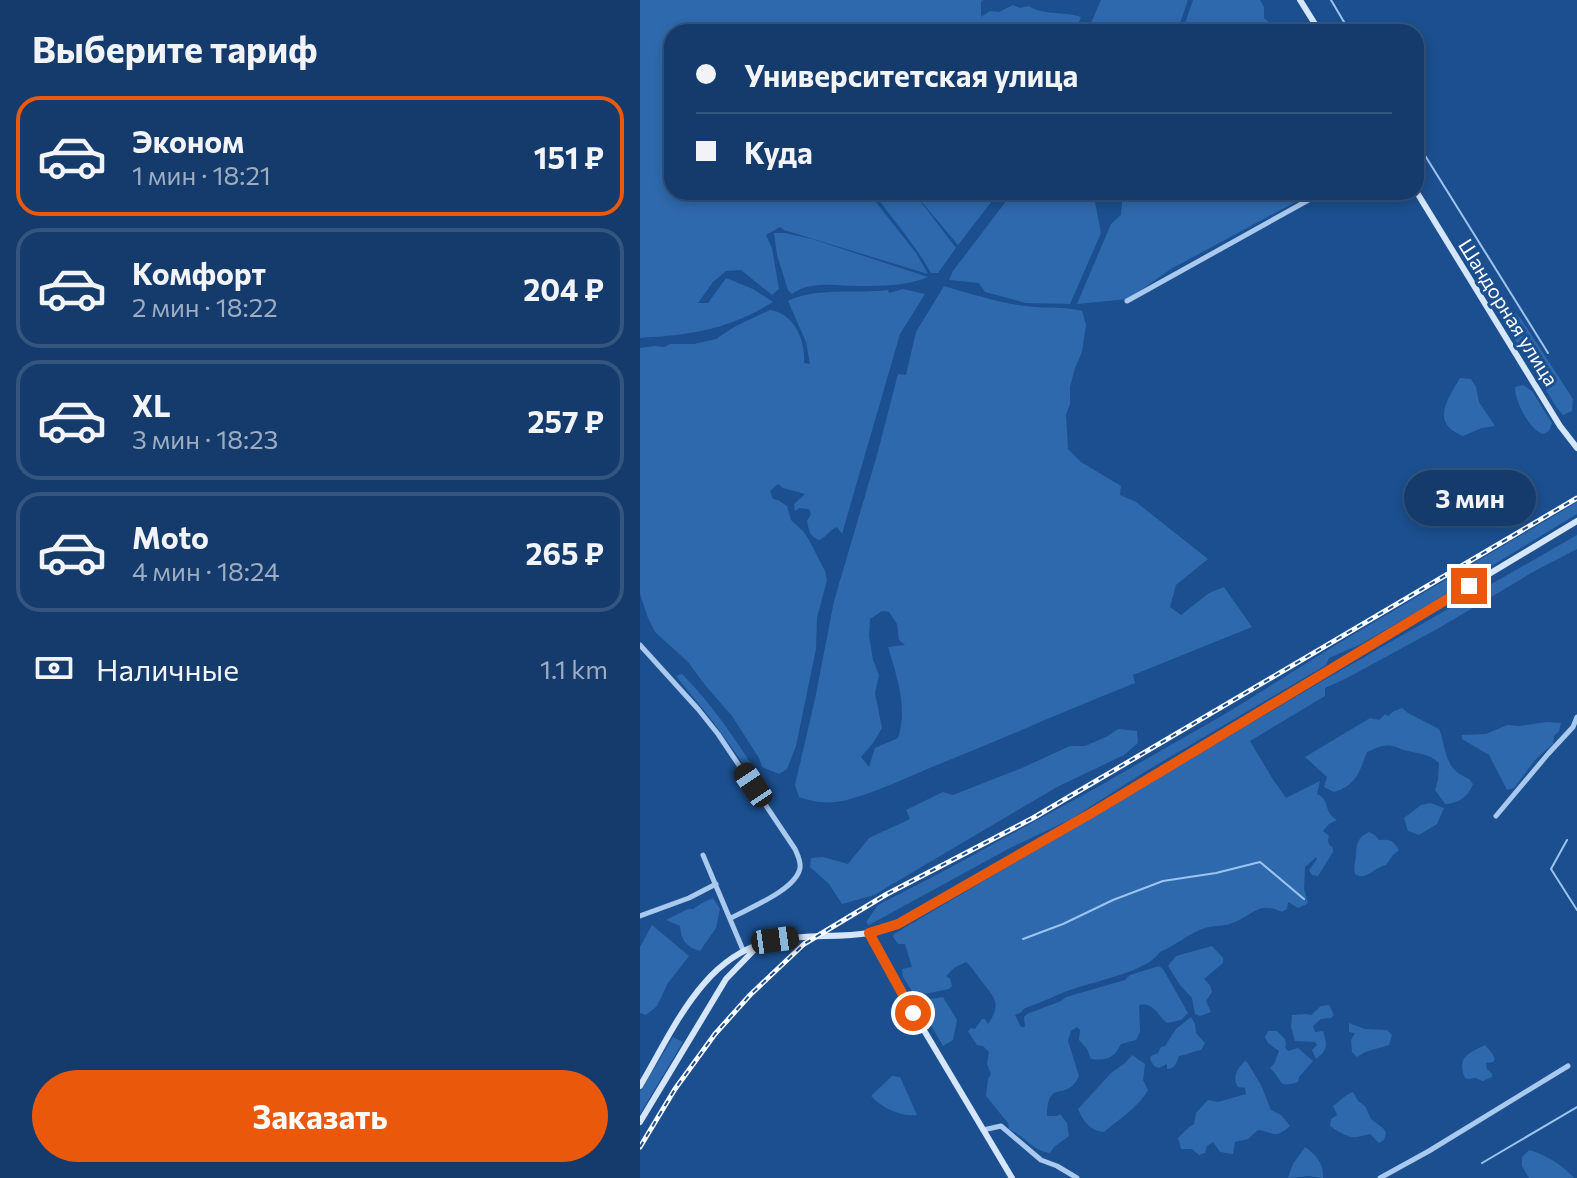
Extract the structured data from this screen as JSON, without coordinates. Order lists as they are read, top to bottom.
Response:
{
  "streets": {
    "main road": ["Шандорная улица"]
  },
  "page": {
    "heading": "Выберите тариф",
    "banner": ["Университетская улица", "Куда"],
    "list": [
      {
        "name": "Эконом",
        "note": "1 мин · 18:21",
        "value": "151 ₽"
      },
      {
        "name": "Комфорт",
        "note": "2 мин · 18:22",
        "value": "204 ₽"
      },
      {
        "name": "XL",
        "note": "3 мин · 18:23",
        "value": "257 ₽"
      },
      {
        "name": "Moto",
        "note": "4 мин · 18:24",
        "value": "265 ₽"
      }
    ],
    "bubble": "3 мин",
    "pay": ["Наличные", "1.1 km"],
    "buttons": "Заказать"
  }
}
